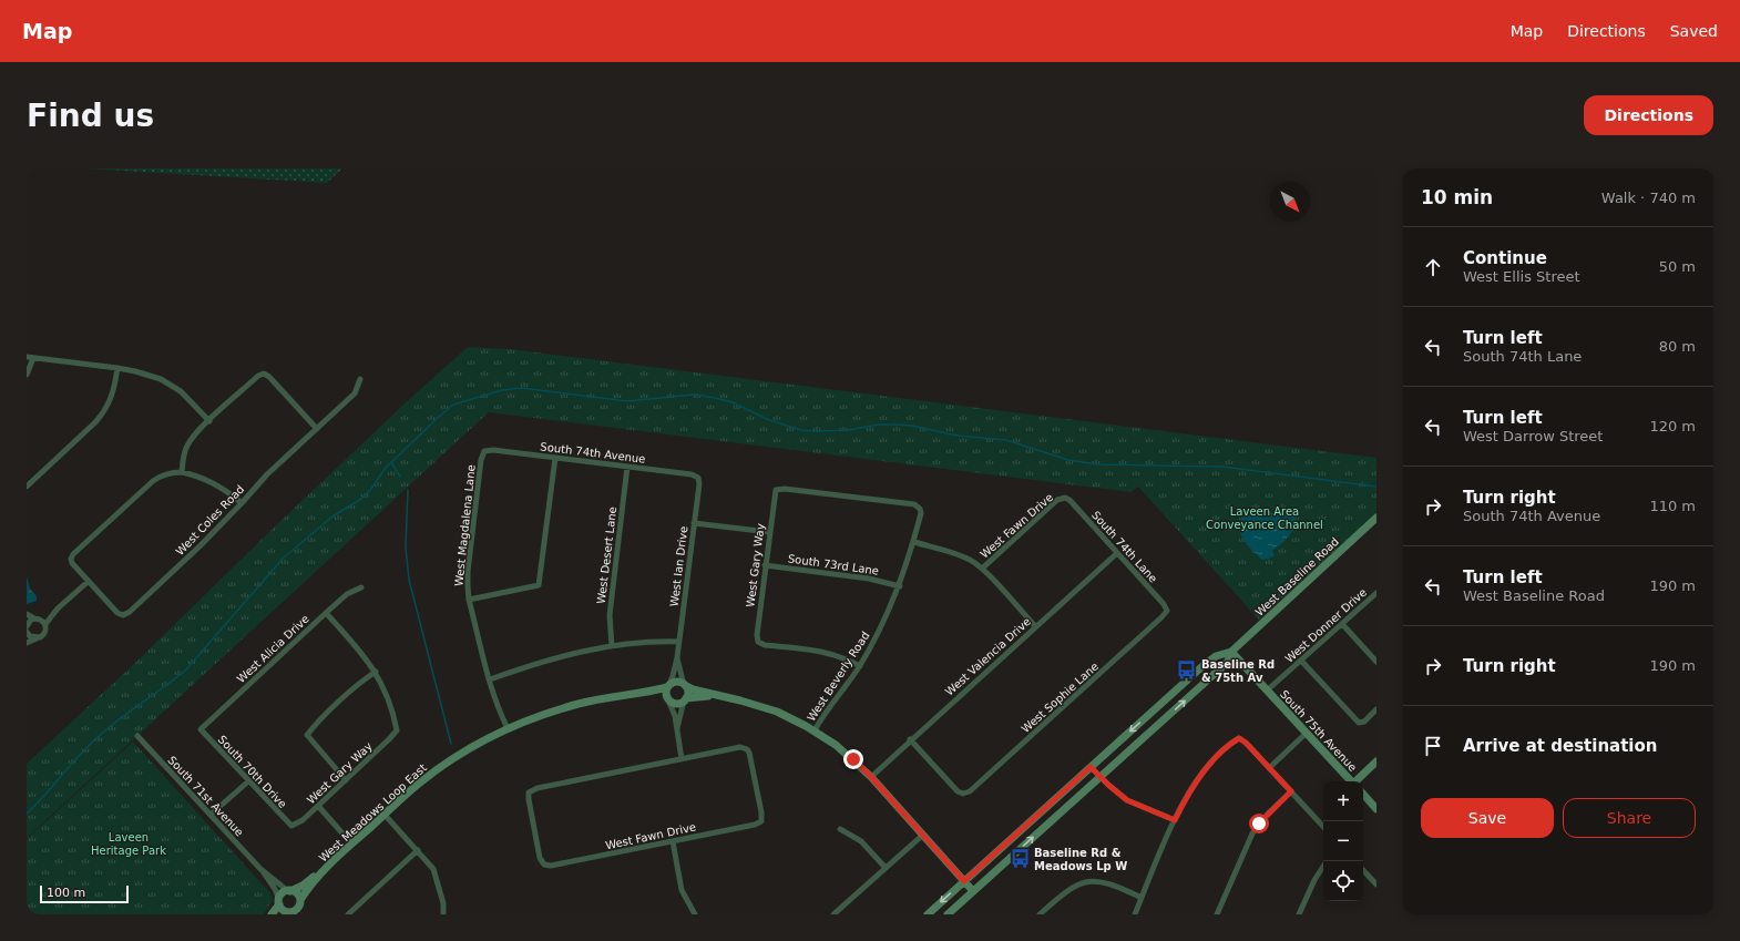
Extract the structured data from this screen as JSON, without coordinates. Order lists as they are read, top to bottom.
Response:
{
  "streets": {
    "main road": ["West Baseline Road", "South 75th Avenue", "West Meadows Loop East"],
    "street": [
      "South 74th Avenue",
      "West Coles Road",
      "West Magdalena Lane",
      "West Fawn Drive",
      "South 74th Lane",
      "West Desert Lane",
      "South 73rd Lane",
      "West Gary Way",
      "West Ian Drive",
      "West Donner Drive",
      "West Alicia Drive",
      "West Valencia Drive",
      "West Beverly Road",
      "West Sophie Lane",
      "South 70th Drive",
      "South 71st Avenue"
    ]
  },
  "crossings": [
    ["South 74th Avenue", "West Magdalena Lane"],
    ["South 74th Avenue", "West Desert Lane"],
    ["South 74th Avenue", "West Ian Drive"],
    ["West Magdalena Lane", "West Meadows Loop East"],
    ["West Fawn Drive", "South 74th Lane"],
    ["South 74th Lane", "West Valencia Drive"],
    ["South 74th Lane", "West Sophie Lane"],
    ["South 73rd Lane", "West Gary Way"],
    ["South 73rd Lane", "West Beverly Road"],
    ["West Gary Way", "West Beverly Road"],
    ["West Gary Way", "South 70th Drive"],
    ["West Baseline Road", "South 75th Avenue"],
    ["West Donner Drive", "South 75th Avenue"],
    ["West Alicia Drive", "South 70th Drive"],
    ["West Valencia Drive", "West Sophie Lane"]
  ],
  "parks": ["Laveen Area Conveyance Channel", "Laveen Heritage Park"],
  "places": {
    "bus stop": ["Baseline Rd & 75th Av", "Baseline Rd & Meadows Lp W"]
  },
  "scale_bar": "100 m",
  "north": "bottom right",
  "page": {
    "header": "Map",
    "nav": ["Map", "Directions", "Saved"],
    "buttons": [
      "Directions",
      ["Save", "Share"]
    ],
    "title": "Find us",
    "heading": ["10 min", "Walk · 740 m"],
    "list": [
      ["Continue", "West Ellis Street", "50 m"],
      ["Turn left", "South 74th Lane", "80 m"],
      ["Turn left", "West Darrow Street", "120 m"],
      ["Turn right", "South 74th Avenue", "110 m"],
      ["Turn left", "West Baseline Road", "190 m"],
      ["Turn right", "190 m"],
      "Arrive at destination"
    ],
    "map_buttons": ["+", "−"],
    "scale": "100 m"
  }
}
